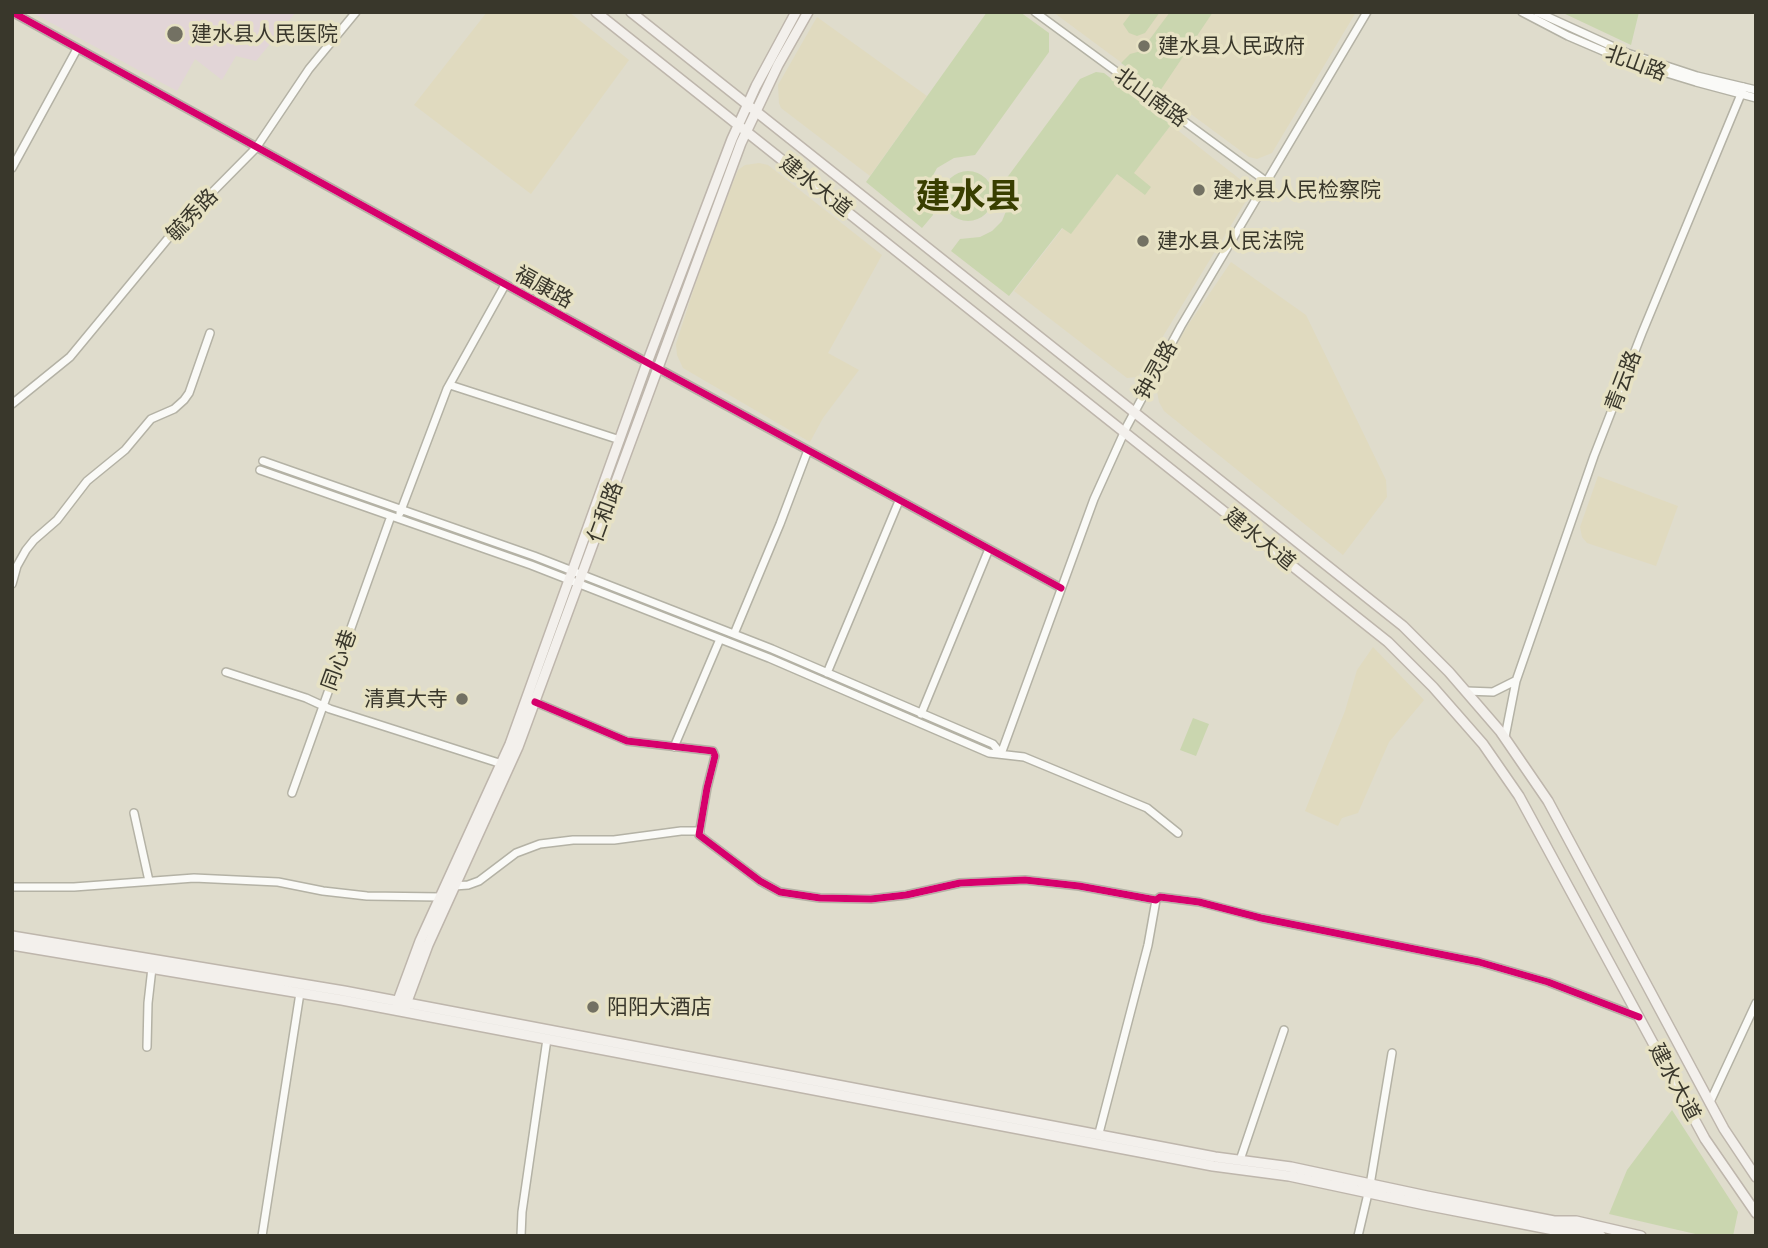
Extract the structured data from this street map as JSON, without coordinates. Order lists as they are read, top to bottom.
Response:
{
  "streets": {
    "main road": ["建水大道", "仁和路"],
    "street": [
      "北山路",
      "北山南路",
      "毓秀路",
      "福康路",
      "钟灵路",
      "青云路",
      "同心巷"
    ]
  },
  "crossings": [
    ["北山路", "青云路"],
    ["北山南路", "钟灵路"],
    ["建水大道", "钟灵路"],
    ["建水大道", "青云路"],
    ["建水大道", "仁和路"],
    ["毓秀路", "福康路"],
    ["福康路", "钟灵路"],
    ["福康路", "仁和路"],
    ["福康路", "同心巷"],
    ["仁和路", "同心巷"]
  ],
  "districts": ["建水县"],
  "places": [
    "建水县人民医院",
    "建水县人民政府",
    "建水县人民检察院",
    "建水县人民法院",
    "清真大寺",
    "阳阳大酒店"
  ]
}
